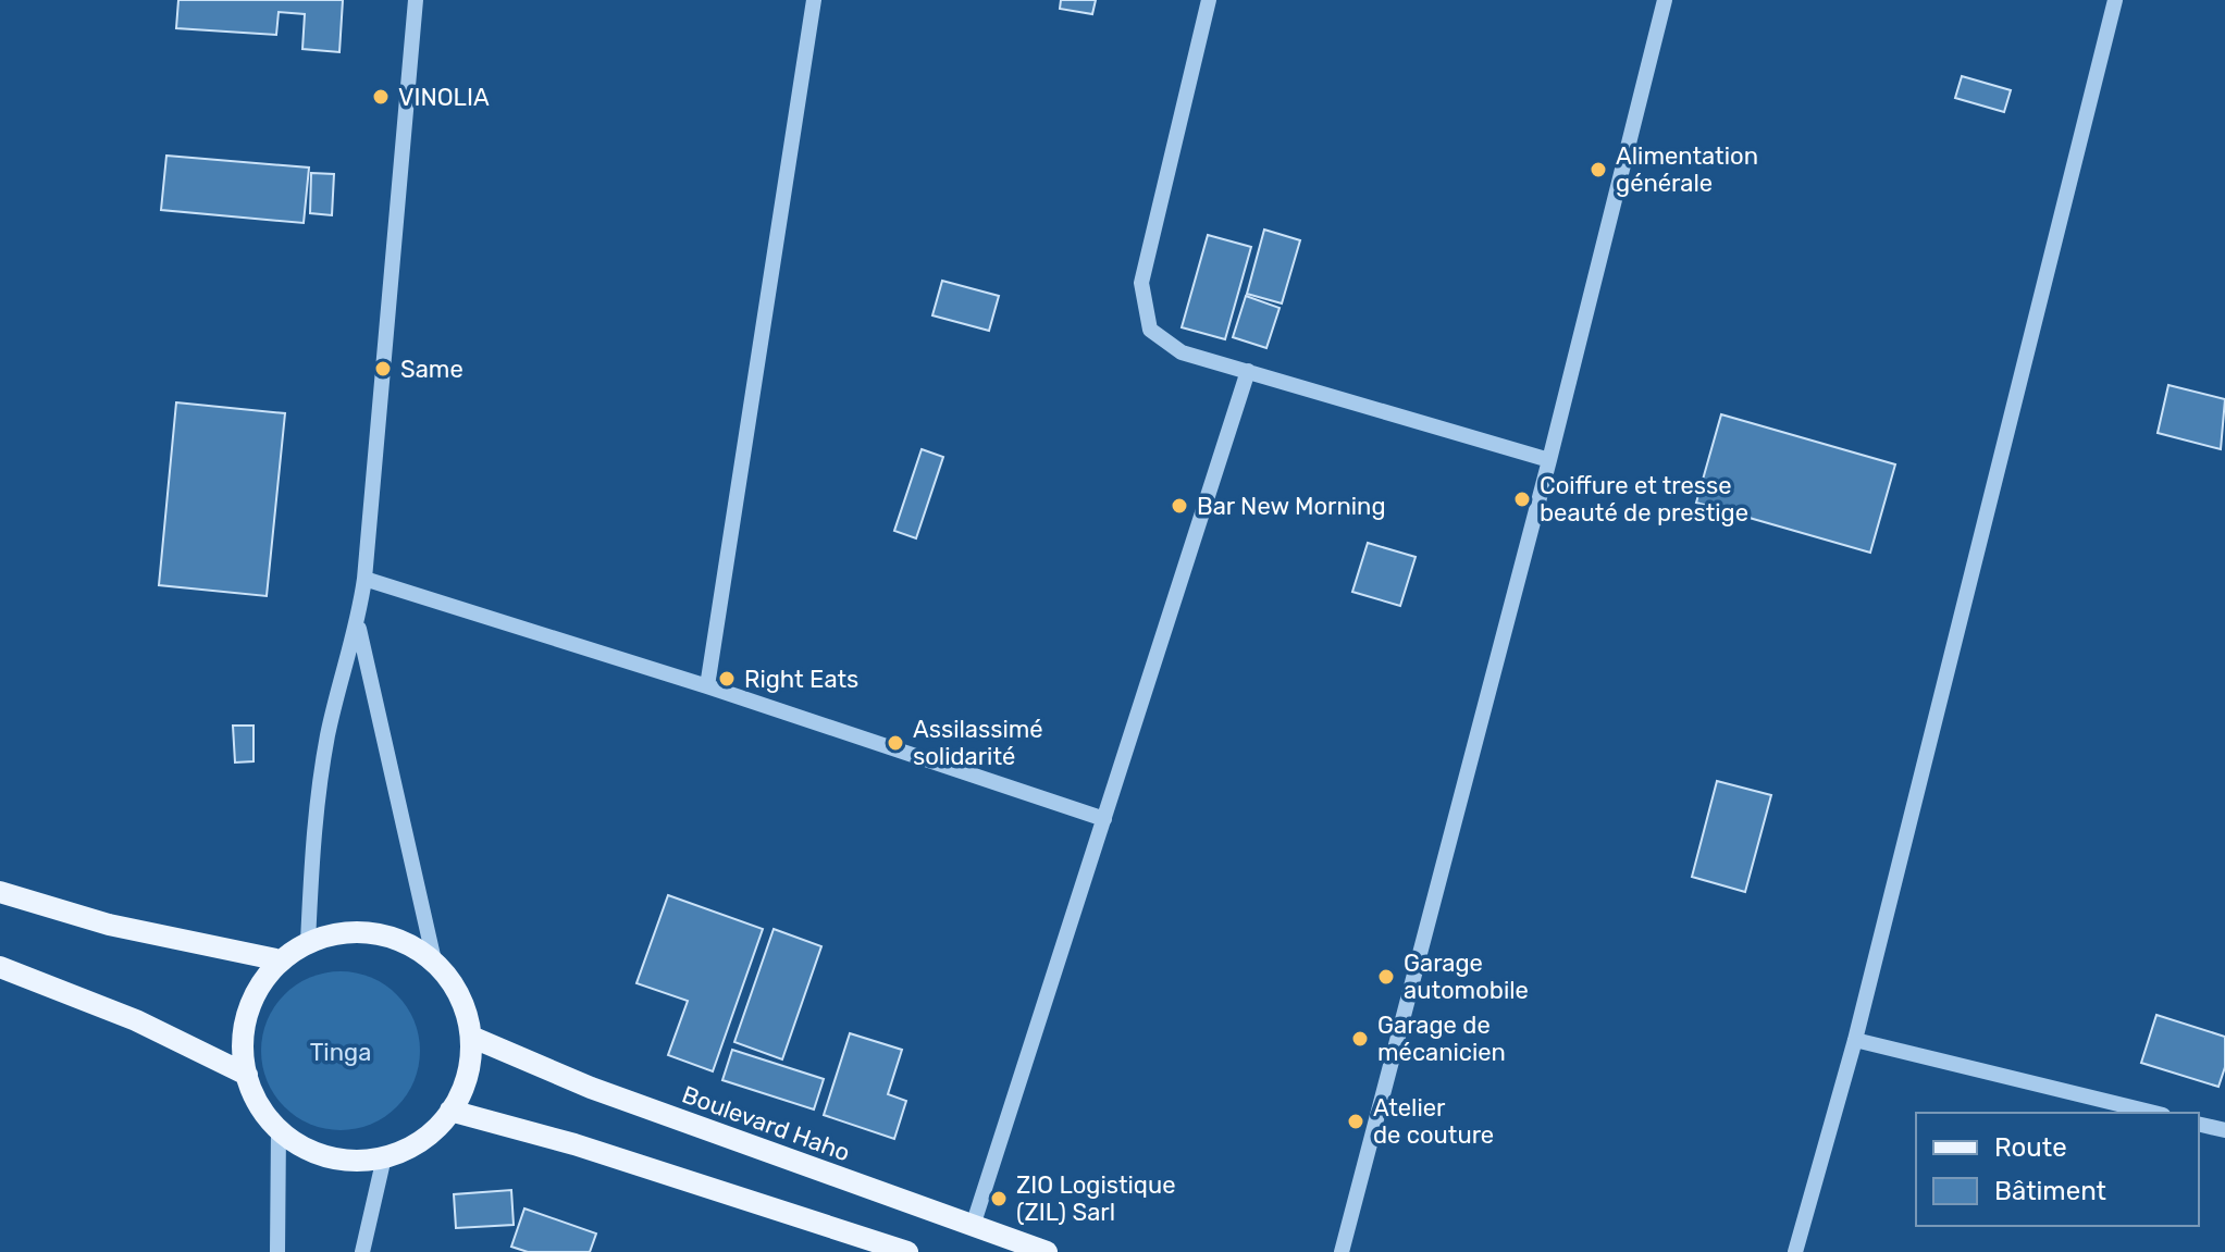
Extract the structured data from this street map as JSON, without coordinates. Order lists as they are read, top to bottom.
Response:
{
  "streets": {
    "main road": ["Boulevard Haho"]
  },
  "parks": ["Tinga"],
  "places": [
    "VINOLIA",
    "Alimentation générale",
    "Same",
    "Coiffure et tresse beauté de prestige",
    "Bar New Morning",
    "Right Eats",
    "Assilassimé solidarité",
    "Garage automobile",
    "Garage de mécanicien",
    "Atelier de couture",
    "ZIO Logistique (ZIL) Sarl"
  ],
  "legend": ["Route", "Bâtiment"]
}
